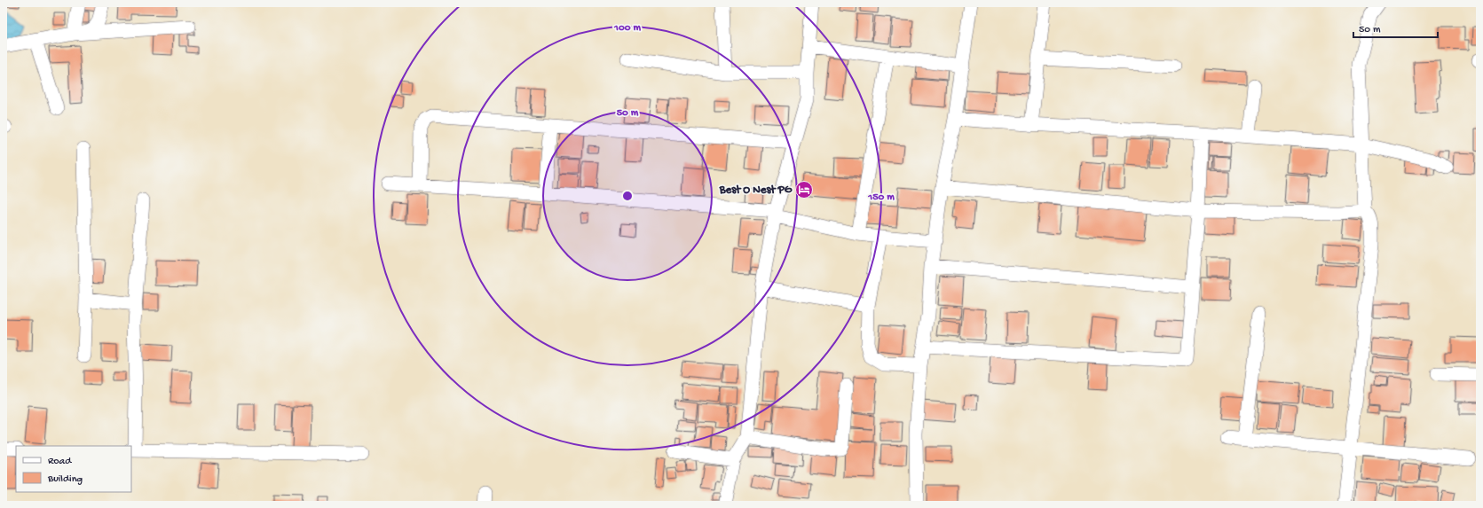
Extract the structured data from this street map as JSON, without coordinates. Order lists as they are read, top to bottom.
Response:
{
  "places": {
    "hotel": ["Best O Nest PG"]
  },
  "legend": ["Road", "Building"],
  "scale_bar": "50 m",
  "rings": ["100 m", "50 m", "150 m"]
}
